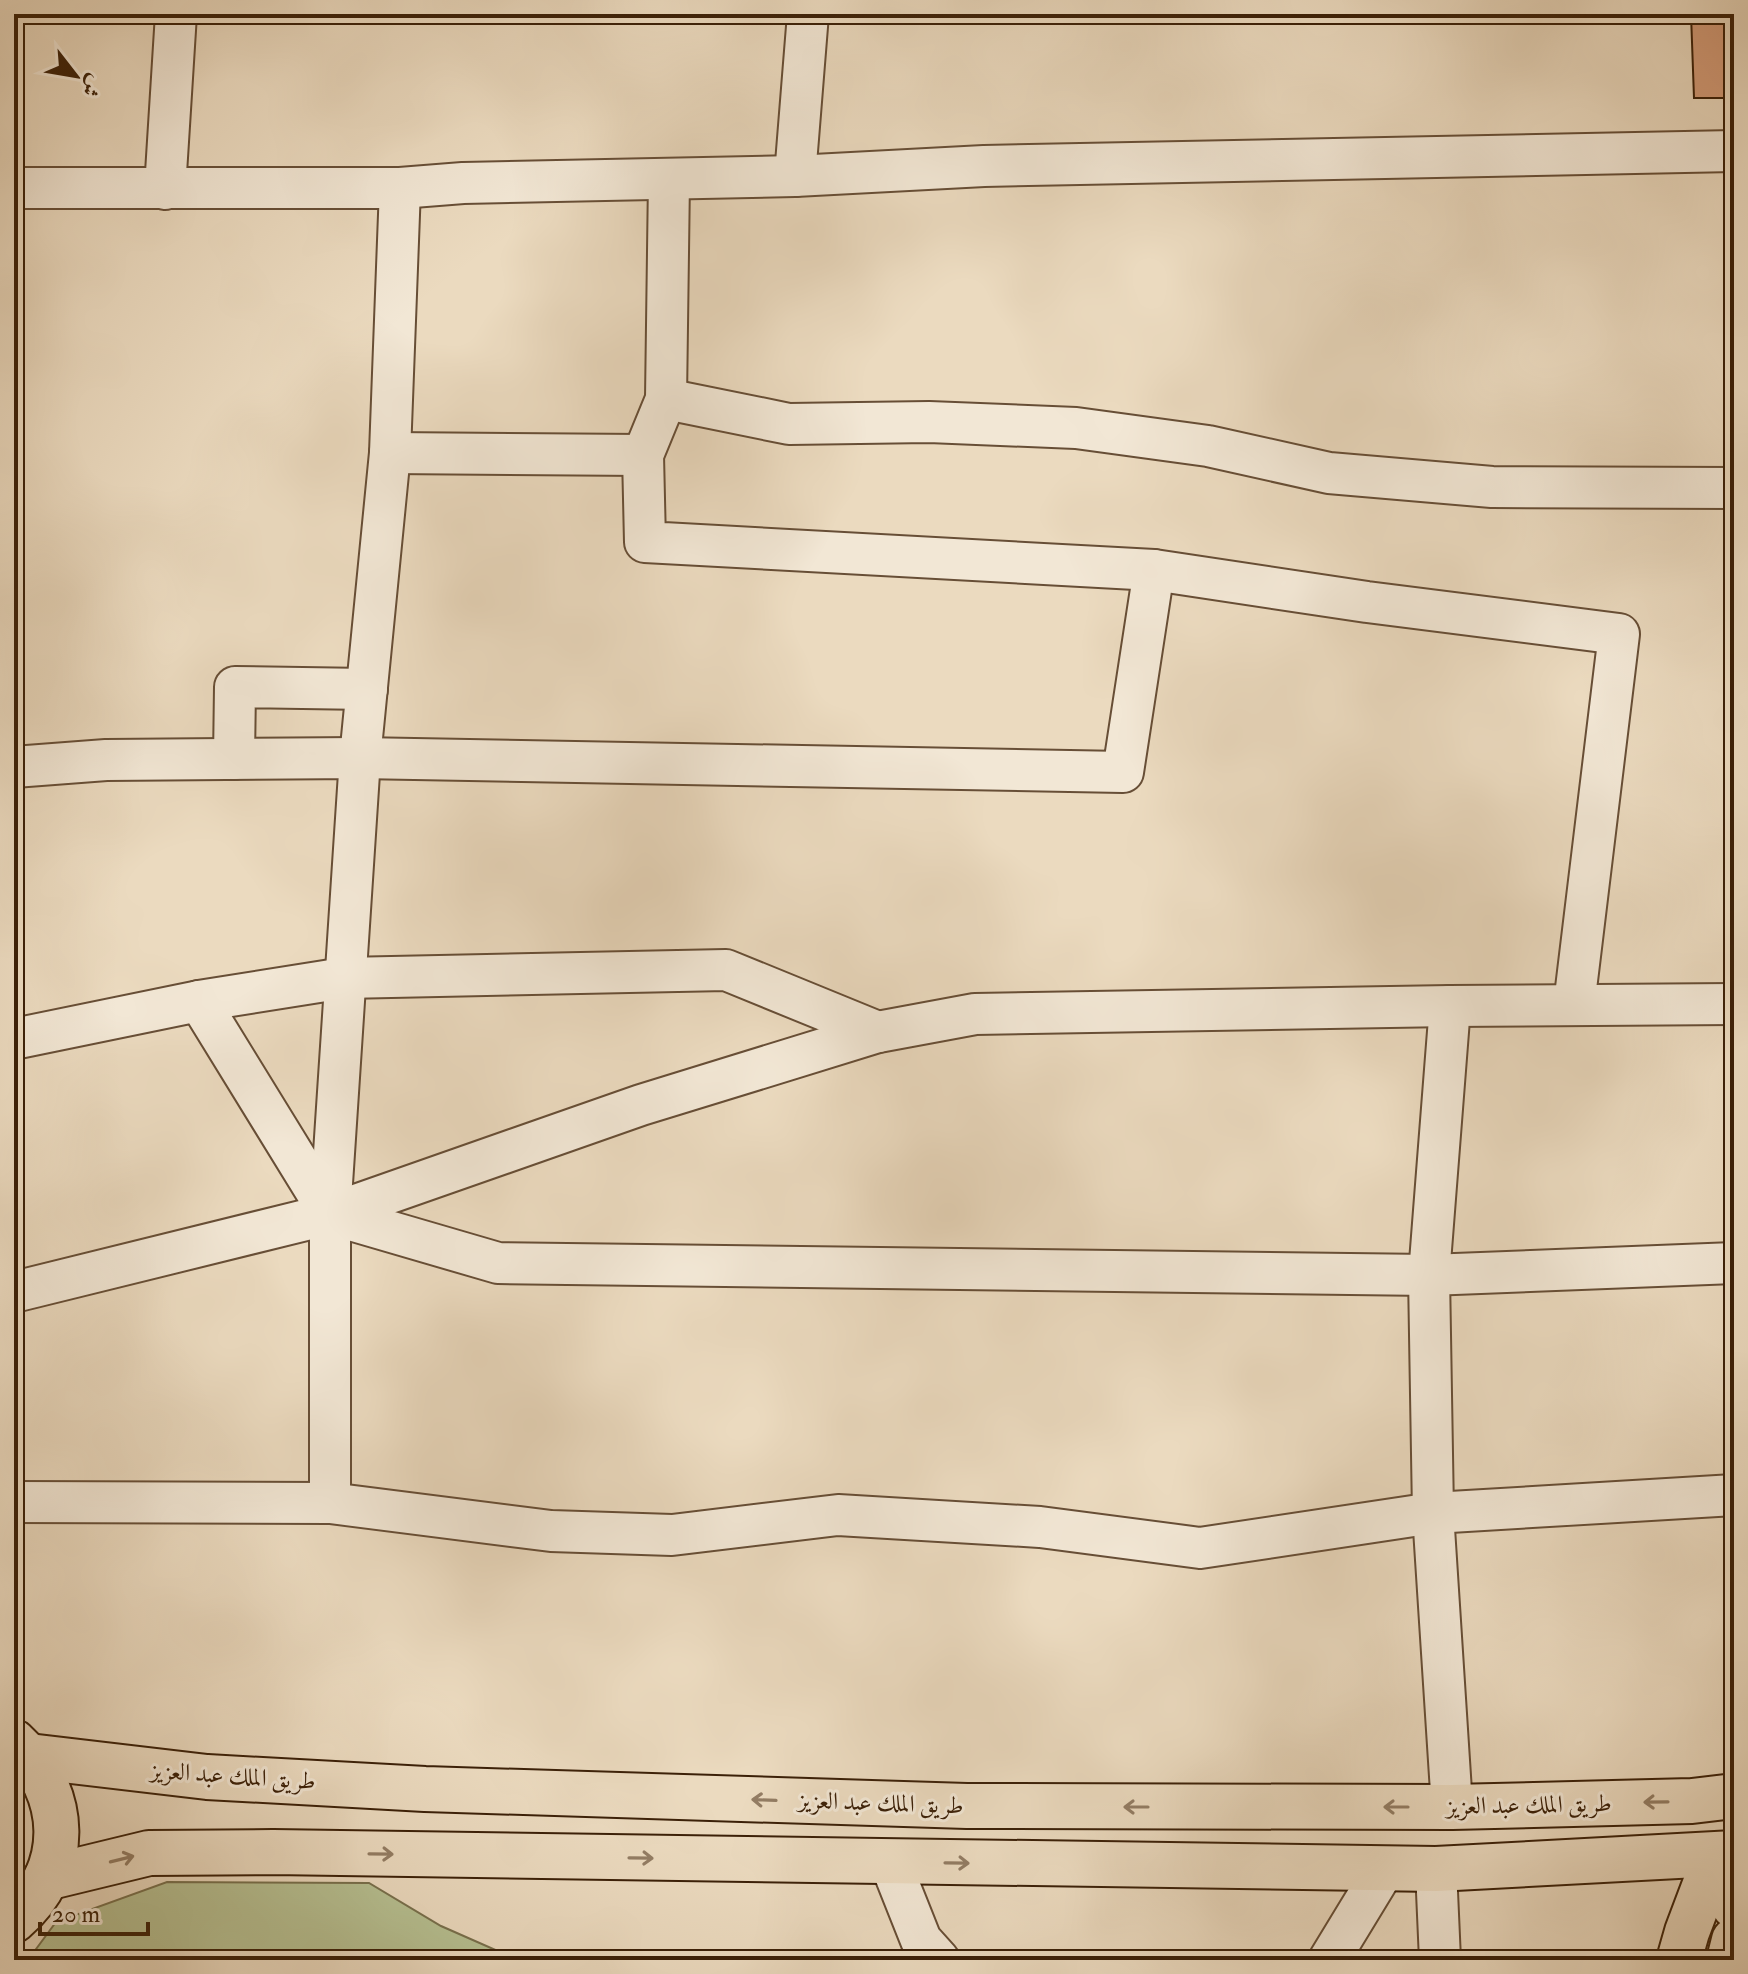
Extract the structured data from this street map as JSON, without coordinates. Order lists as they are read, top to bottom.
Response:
{
  "streets": {
    "main road": ["طريق الملك عبد العزيز"]
  },
  "scale_bar": "20 m",
  "north": "bottom right"
}
